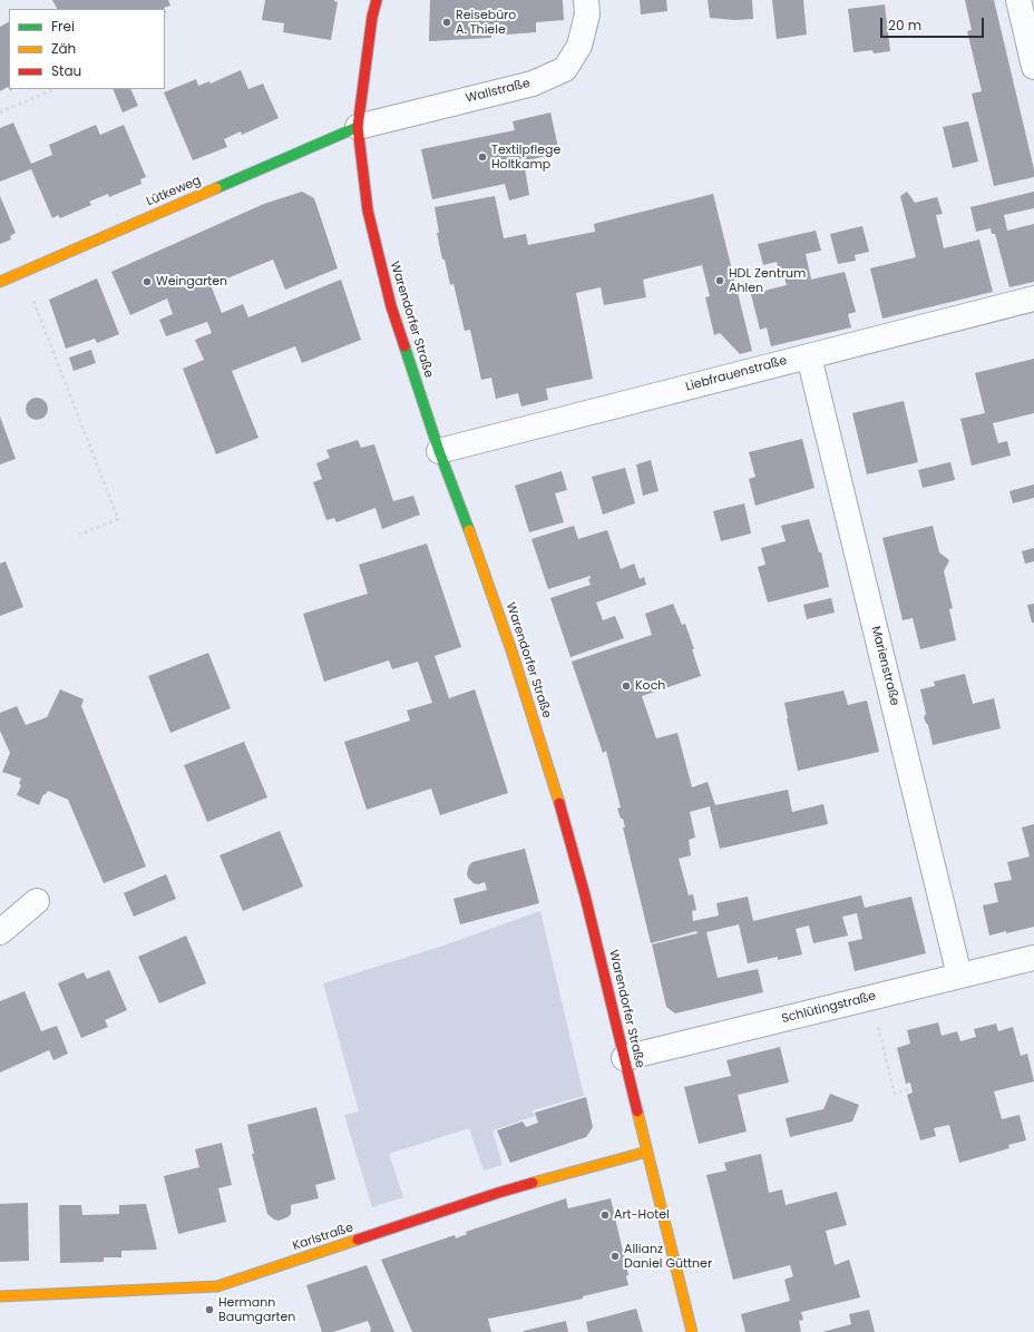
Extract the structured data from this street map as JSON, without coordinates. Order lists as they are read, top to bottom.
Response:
{
  "streets": {
    "street": [
      "Wallstraße",
      "Lütkeweg",
      "Warendorfer Straße",
      "Liebfrauenstraße",
      "Marienstraße",
      "Schlütingstraße",
      "Karlstraße"
    ]
  },
  "crossings": [
    ["Wallstraße", "Lütkeweg"],
    ["Wallstraße", "Warendorfer Straße"],
    ["Lütkeweg", "Warendorfer Straße"],
    ["Warendorfer Straße", "Liebfrauenstraße"],
    ["Warendorfer Straße", "Schlütingstraße"],
    ["Warendorfer Straße", "Karlstraße"],
    ["Liebfrauenstraße", "Marienstraße"],
    ["Marienstraße", "Schlütingstraße"]
  ],
  "places": [
    "Reisebüro A. Thiele",
    "Textilpflege Holtkamp",
    "HDL Zentrum Ahlen",
    "Weingarten",
    "Koch",
    "Art-Hotel",
    "Allianz Daniel Güttner",
    "Hermann Baumgarten"
  ],
  "legend": ["Frei", "Zäh", "Stau"],
  "scale_bar": "20 m"
}
